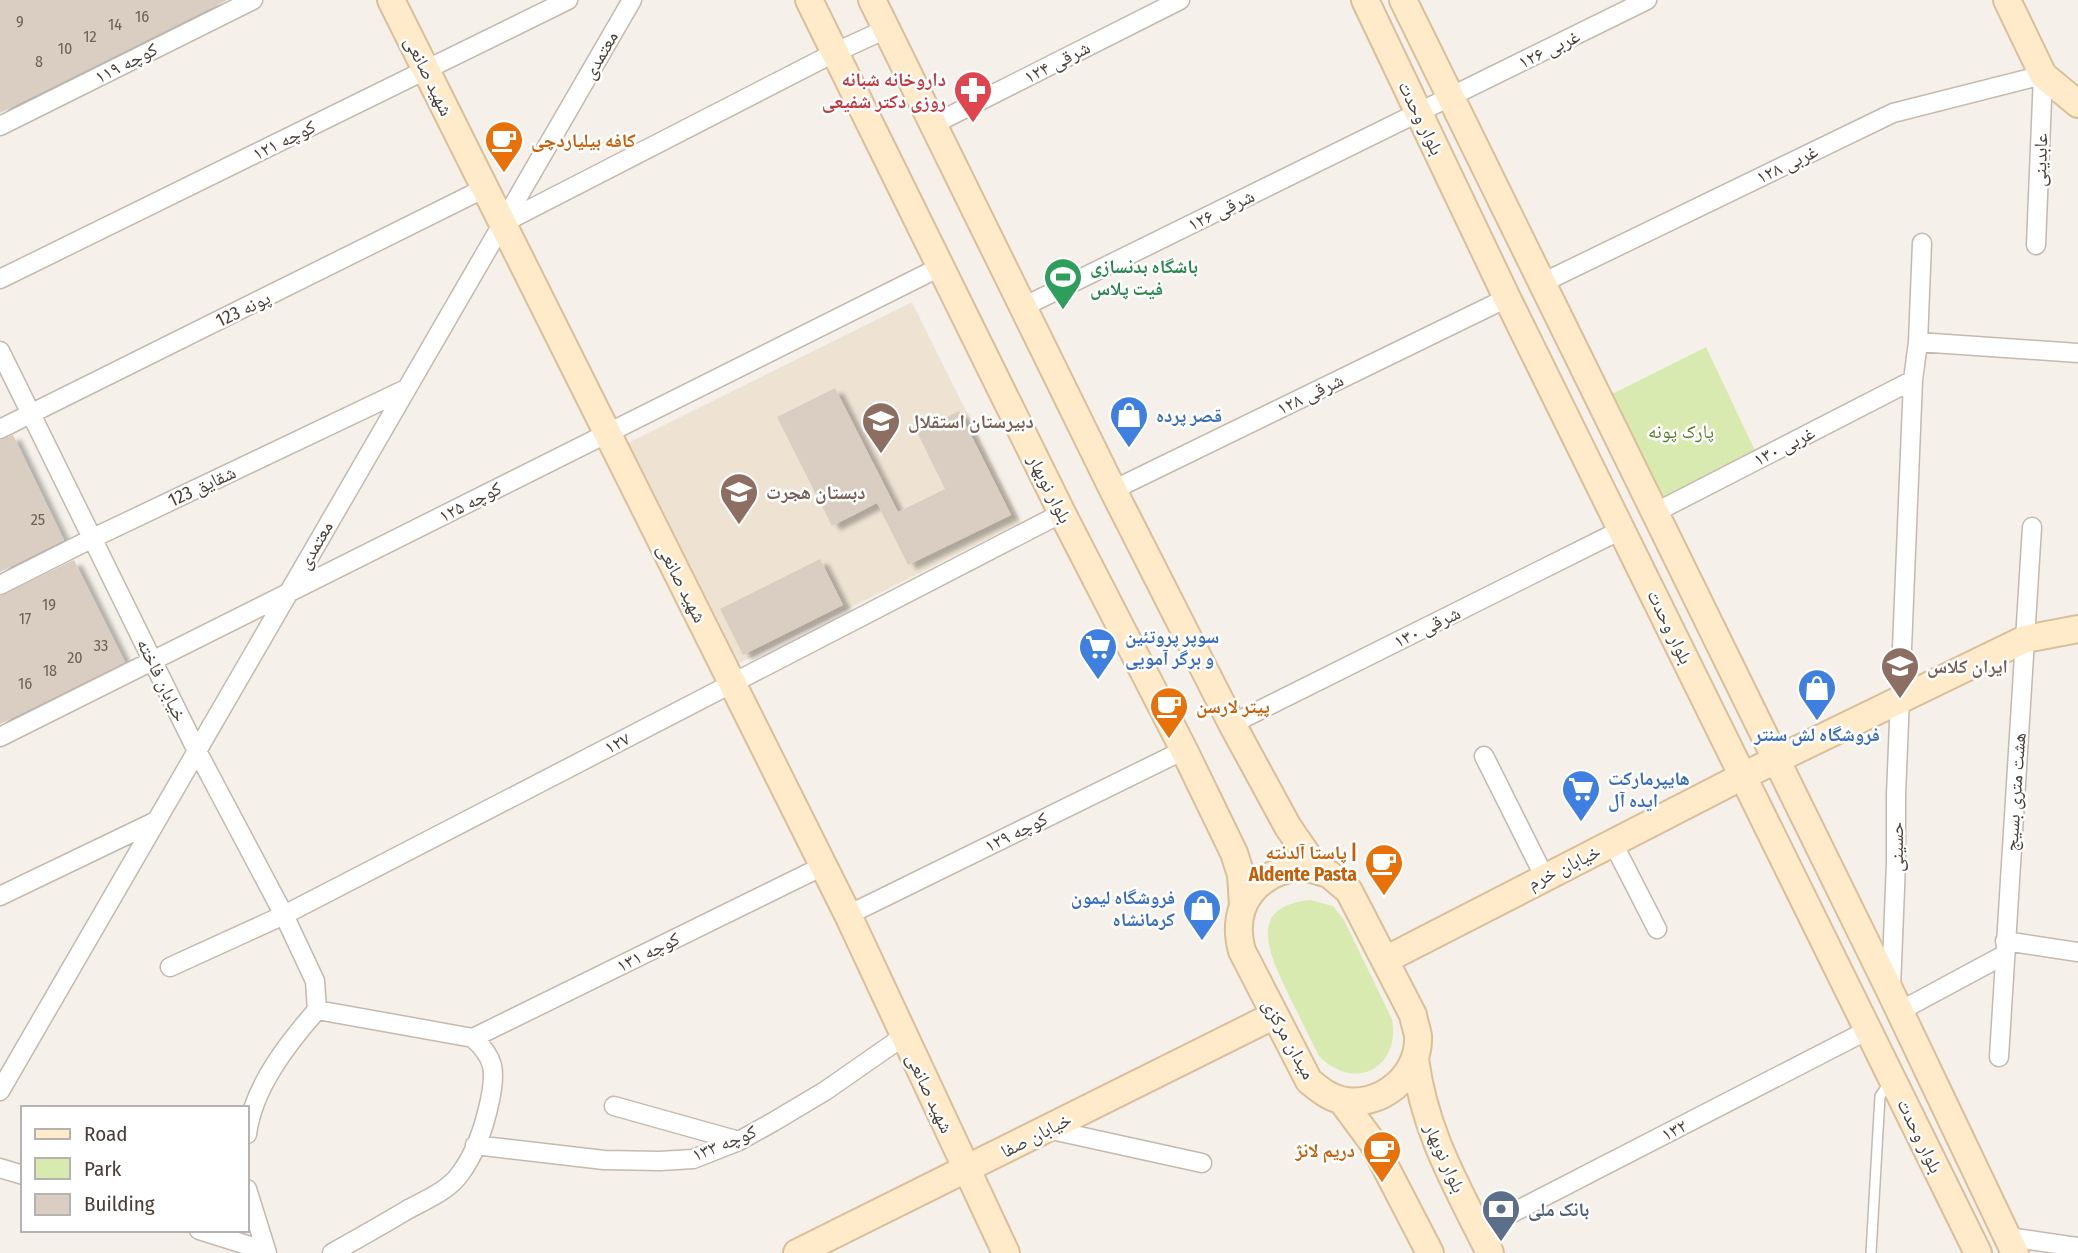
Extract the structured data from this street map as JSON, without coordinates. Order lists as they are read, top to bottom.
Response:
{
  "streets": {
    "street": [
      "۱۲۶ غربی",
      "معتمدی",
      "۱۲۴ شرقی",
      "کوچه ۱۱۹",
      "شهید صانعی",
      "بلوار وحدت",
      "کوچه ۱۲۱",
      "عابدینی",
      "۱۲۸ غربی",
      "۱۲۶ شرقی",
      "123 پونه",
      "۱۲۸ شرقی",
      "۱۳۰ غربی",
      "123 شقایق",
      "بلوار نوبهار",
      "کوچه ۱۲۵",
      "۱۳۰ شرقی",
      "خیابان فاخته",
      "۱۲۷",
      "هشت متری بسیج",
      "کوچه ۱۲۹",
      "حسینی",
      "خیابان خرم",
      "کوچه ۱۳۱",
      "میدان مرکزی",
      "۱۳۲",
      "خیابان صفا",
      "کوچه ۱۳۳"
    ]
  },
  "crossings": [
    ["۱۲۶ غربی", "بلوار وحدت"],
    ["۱۲۶ غربی", "۱۲۶ شرقی"],
    ["معتمدی", "شهید صانعی"],
    ["معتمدی", "123 شقایق"],
    ["معتمدی", "کوچه ۱۲۵"],
    ["معتمدی", "خیابان فاخته"],
    ["شهید صانعی", "کوچه ۱۲۱"],
    ["شهید صانعی", "123 پونه"],
    ["شهید صانعی", "کوچه ۱۲۵"],
    ["شهید صانعی", "۱۲۷"],
    ["شهید صانعی", "کوچه ۱۲۹"],
    ["شهید صانعی", "کوچه ۱۳۱"],
    ["شهید صانعی", "خیابان صفا"],
    ["شهید صانعی", "کوچه ۱۳۳"],
    ["بلوار وحدت", "۱۲۸ غربی"],
    ["بلوار وحدت", "۱۲۶ شرقی"],
    ["بلوار وحدت", "۱۲۸ شرقی"],
    ["بلوار وحدت", "۱۳۰ غربی"],
    ["بلوار وحدت", "۱۳۰ شرقی"],
    ["بلوار وحدت", "حسینی"],
    ["بلوار وحدت", "خیابان خرم"],
    ["بلوار وحدت", "۱۳۲"],
    ["عابدینی", "۱۲۸ غربی"],
    ["123 پونه", "خیابان فاخته"],
    ["۱۳۰ غربی", "حسینی"],
    ["123 شقایق", "خیابان فاخته"],
    ["بلوار نوبهار", "کوچه ۱۲۵"],
    ["بلوار نوبهار", "۱۲۷"],
    ["بلوار نوبهار", "کوچه ۱۲۹"],
    ["بلوار نوبهار", "میدان مرکزی"],
    ["بلوار نوبهار", "۱۳۲"],
    ["کوچه ۱۲۵", "خیابان فاخته"],
    ["خیابان فاخته", "۱۲۷"],
    ["میدان مرکزی", "خیابان صفا"]
  ],
  "parks": ["پارک پونه"],
  "places": {
    "pharmacy": ["داروخانه شبانه روزی دکتر شفیعی"],
    "cafe": [
      "کافه بیلیاردچی",
      "پیتر لارسن",
      "پاستا آلدنته | Aldente Pasta",
      "دریم لانژ"
    ],
    "sports": ["باشگاه بدنسازی فیت پلاس"],
    "shop": ["قصر پرده", "فروشگاه لش سنتر", "فروشگاه لیمون کرمانشاه"],
    "school or university": ["دبیرستان استقلال", "دبستان هجرت", "ایران کلاس"],
    "supermarket": ["سوپر پروتئین و برگر آمویی", "هایپرمارکت ایده آل"],
    "bank": ["بانک ملی"]
  },
  "house_numbers": [
    "16",
    "9",
    "14",
    "12",
    "10",
    "8",
    "25",
    "19",
    "17",
    "33",
    "20",
    "18",
    "16"
  ],
  "legend": ["Road", "Park", "Building"]
}
